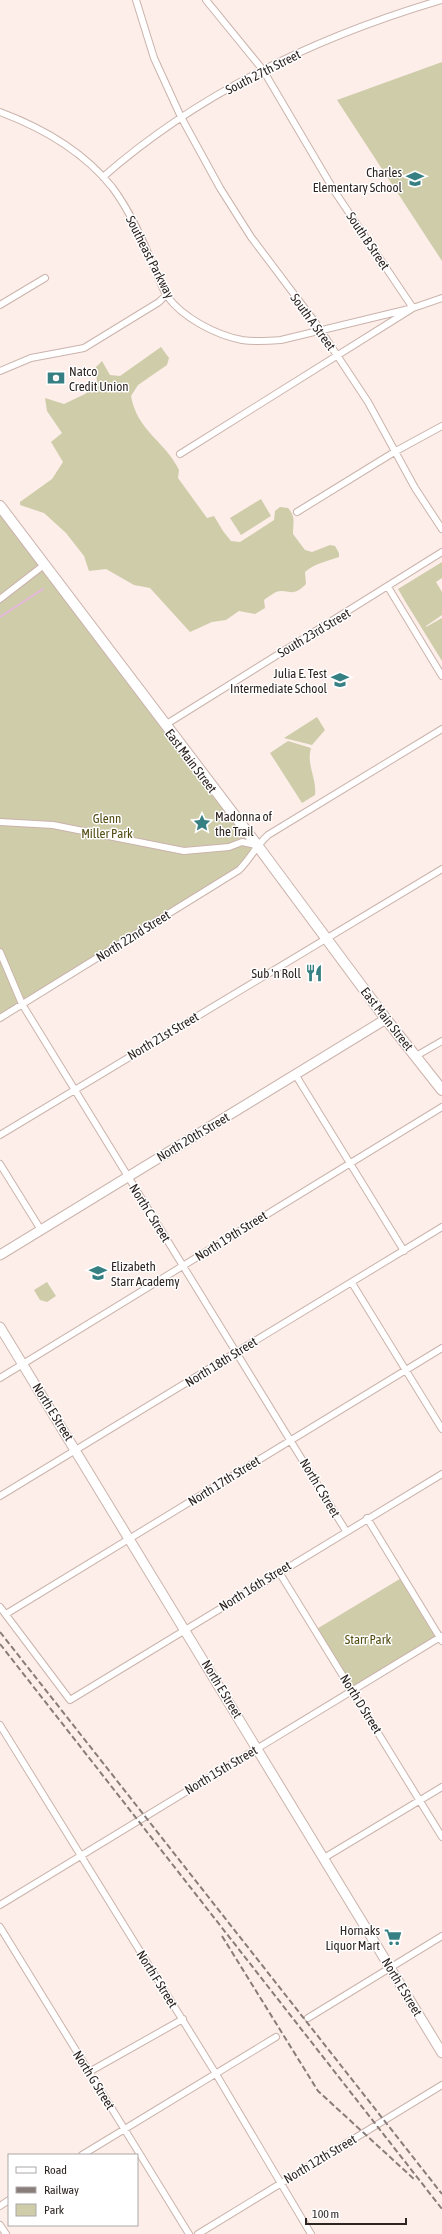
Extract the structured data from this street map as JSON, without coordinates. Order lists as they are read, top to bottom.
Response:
{
  "streets": {
    "main road": ["East Main Street"],
    "street": [
      "South 27th Street",
      "South B Street",
      "Southeast Parkway",
      "South A Street",
      "South 23rd Street",
      "North 22nd Street",
      "North 21st Street",
      "North 20th Street",
      "North C Street",
      "North 19th Street",
      "North 18th Street",
      "North E Street",
      "North 17th Street",
      "North 16th Street",
      "North D Street",
      "North 15th Street",
      "North F Street",
      "North G Street",
      "North 12th Street"
    ]
  },
  "crossings": [
    ["South 27th Street", "South B Street"],
    ["South 27th Street", "Southeast Parkway"],
    ["South 27th Street", "South A Street"],
    ["South B Street", "Southeast Parkway"],
    ["Southeast Parkway", "South A Street"],
    ["South 23rd Street", "East Main Street"],
    ["East Main Street", "North 22nd Street"],
    ["East Main Street", "North 21st Street"],
    ["East Main Street", "North 20th Street"],
    ["North 22nd Street", "North C Street"],
    ["North 21st Street", "North C Street"],
    ["North 20th Street", "North C Street"],
    ["North C Street", "North 19th Street"],
    ["North C Street", "North 18th Street"],
    ["North C Street", "North 17th Street"],
    ["North C Street", "North 16th Street"],
    ["North 19th Street", "North E Street"],
    ["North 18th Street", "North E Street"],
    ["North E Street", "North 17th Street"],
    ["North E Street", "North 16th Street"],
    ["North E Street", "North 15th Street"],
    ["North 17th Street", "North 16th Street"],
    ["North 16th Street", "North D Street"],
    ["North D Street", "North 15th Street"],
    ["North 15th Street", "North F Street"],
    ["North F Street", "North 12th Street"]
  ],
  "parks": ["Glenn Miller Park", "Starr Park"],
  "places": {
    "school or university": ["Charles Elementary School", "Julia E. Test Intermediate School", "Elizabeth Starr Academy"],
    "bank": ["Natco Credit Union"],
    "place": ["Madonna of the Trail"],
    "restaurant": ["Sub 'n Roll"],
    "supermarket": ["Hornaks Liquor Mart"]
  },
  "legend": ["Road", "Railway", "Park"],
  "scale_bar": "100 m"
}
